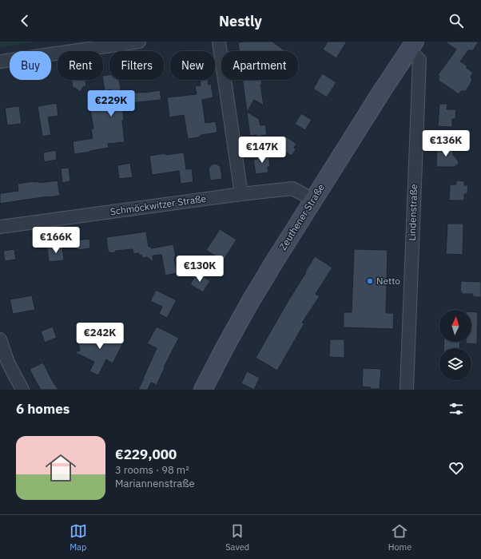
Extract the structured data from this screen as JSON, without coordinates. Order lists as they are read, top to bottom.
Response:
{
  "streets": {
    "main road": ["Zeuthener Straße"],
    "street": ["Schmöckwitzer Straße", "Lindenstraße"]
  },
  "crossings": [
    ["Schmöckwitzer Straße", "Zeuthener Straße"],
    ["Lindenstraße", "Zeuthener Straße"]
  ],
  "places": ["Netto"],
  "north": "top",
  "page": {
    "header": "Nestly",
    "chip": [
      "Buy",
      "Rent",
      "Filters",
      "New",
      "Apartment"
    ],
    "price": [
      "€229K",
      "€136K",
      "€147K",
      "€166K",
      "€130K",
      "€242K"
    ],
    "heading": "6 homes",
    "list": [
      {
        "name": "€229,000",
        "note": "3 rooms · 98 m² · Mariannenstraße"
      }
    ],
    "tabs": ["Map", "Saved", "Home"]
  }
}
